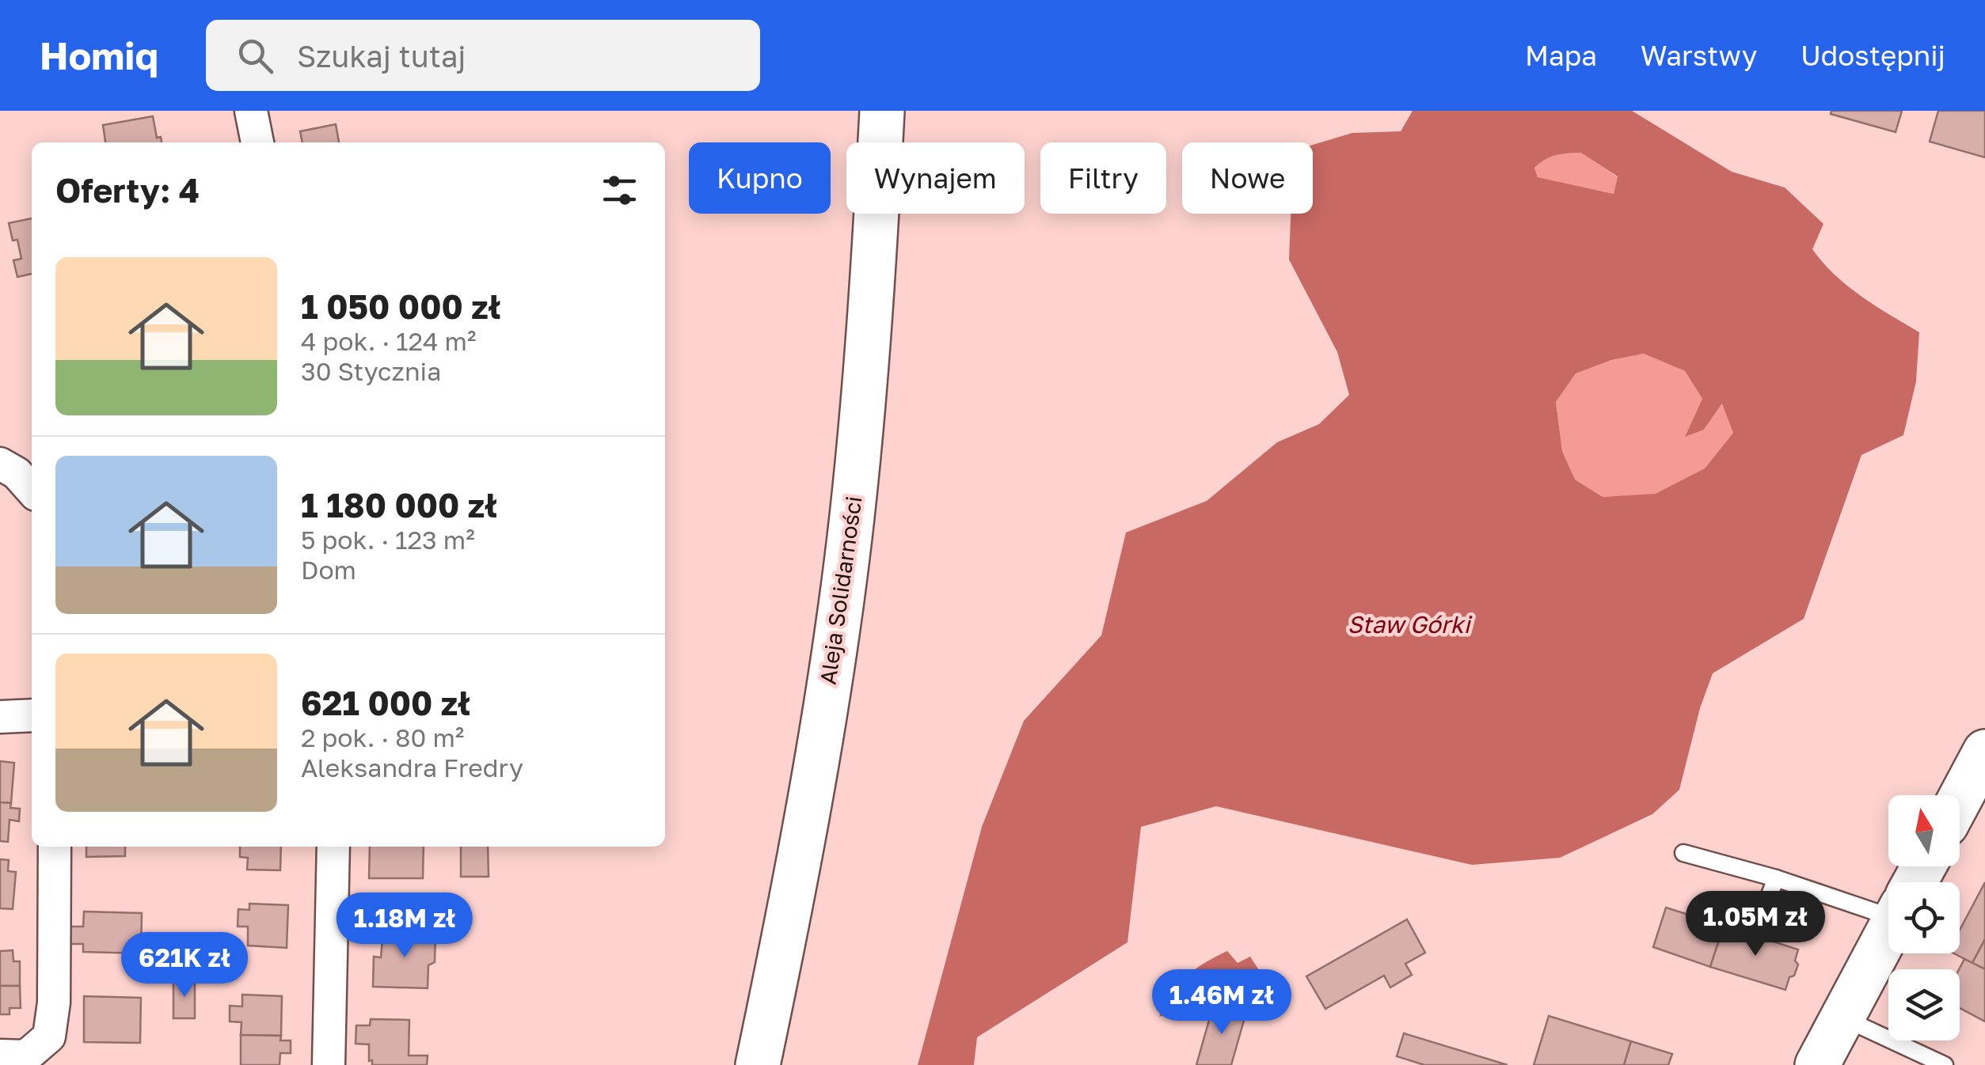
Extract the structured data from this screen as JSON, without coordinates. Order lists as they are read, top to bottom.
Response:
{
  "streets": {
    "main road": ["Aleja Solidarności"]
  },
  "water": ["Staw Górki"],
  "north": "top",
  "page": {
    "header": "Homiq",
    "search": "Szukaj tutaj",
    "nav": ["Mapa", "Warstwy", "Udostępnij"],
    "chip": [
      "Kupno",
      "Wynajem",
      "Filtry",
      "Nowe"
    ],
    "heading": "Oferty: 4",
    "list": [
      {
        "name": "1 050 000 zł",
        "note": "4 pok. · 124 m² · 30 Stycznia"
      },
      {
        "name": "1 180 000 zł",
        "note": "5 pok. · 123 m² · Dom"
      },
      {
        "name": "621 000 zł",
        "note": "2 pok. · 80 m² · Aleksandra Fredry"
      }
    ],
    "price": [
      "1.05M zł",
      "1.18M zł",
      "621K zł",
      "1.46M zł"
    ]
  }
}
